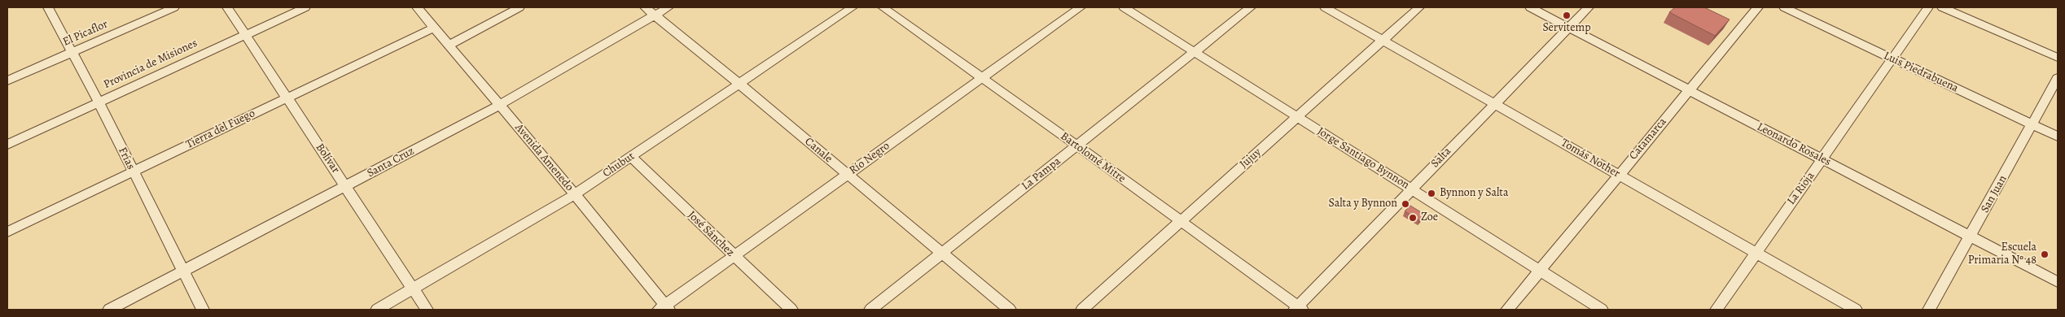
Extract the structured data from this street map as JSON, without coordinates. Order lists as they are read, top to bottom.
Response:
{
  "streets": {
    "street": [
      "El Picaflor",
      "Provincia de Misiones",
      "Luis Piedrabuena",
      "Tierra del Fuego",
      "Catamarca",
      "Leonardo Rosales",
      "Canale",
      "Avenida Amenedo",
      "Bartolomé Mitre",
      "Salta",
      "Frías",
      "Bolívar",
      "Río Negro",
      "Jujuy",
      "Jorge Santiago Bynnon",
      "Tomás Nother",
      "Santa Cruz",
      "Chubut",
      "La Pampa",
      "La Rioja",
      "San Juan",
      "José Sánchez"
    ]
  },
  "crossings": [
    ["El Picaflor", "Frías"],
    ["Provincia de Misiones", "Frías"],
    ["Provincia de Misiones", "Bolívar"],
    ["Luis Piedrabuena", "La Rioja"],
    ["Luis Piedrabuena", "San Juan"],
    ["Tierra del Fuego", "Avenida Amenedo"],
    ["Tierra del Fuego", "Frías"],
    ["Tierra del Fuego", "Bolívar"],
    ["Catamarca", "Leonardo Rosales"],
    ["Catamarca", "Jorge Santiago Bynnon"],
    ["Catamarca", "Tomás Nother"],
    ["Leonardo Rosales", "Salta"],
    ["Leonardo Rosales", "La Rioja"],
    ["Leonardo Rosales", "San Juan"],
    ["Canale", "Río Negro"],
    ["Canale", "Santa Cruz"],
    ["Canale", "Chubut"],
    ["Canale", "La Pampa"],
    ["Avenida Amenedo", "Río Negro"],
    ["Avenida Amenedo", "Santa Cruz"],
    ["Avenida Amenedo", "Chubut"],
    ["Bartolomé Mitre", "Salta"],
    ["Bartolomé Mitre", "Río Negro"],
    ["Bartolomé Mitre", "Jujuy"],
    ["Bartolomé Mitre", "La Pampa"],
    ["Salta", "Jorge Santiago Bynnon"],
    ["Salta", "Tomás Nother"],
    ["Frías", "Santa Cruz"],
    ["Bolívar", "Santa Cruz"],
    ["Bolívar", "Chubut"],
    ["Río Negro", "José Sánchez"],
    ["Jujuy", "Jorge Santiago Bynnon"],
    ["Jujuy", "Tomás Nother"],
    ["Jorge Santiago Bynnon", "La Pampa"],
    ["Tomás Nother", "La Rioja"],
    ["Chubut", "José Sánchez"]
  ],
  "places": [
    "Servitemp",
    "Bynnon y Salta",
    "Salta y Bynnon",
    "Zoe",
    "Escuela Primaria Nº 48"
  ]
}
